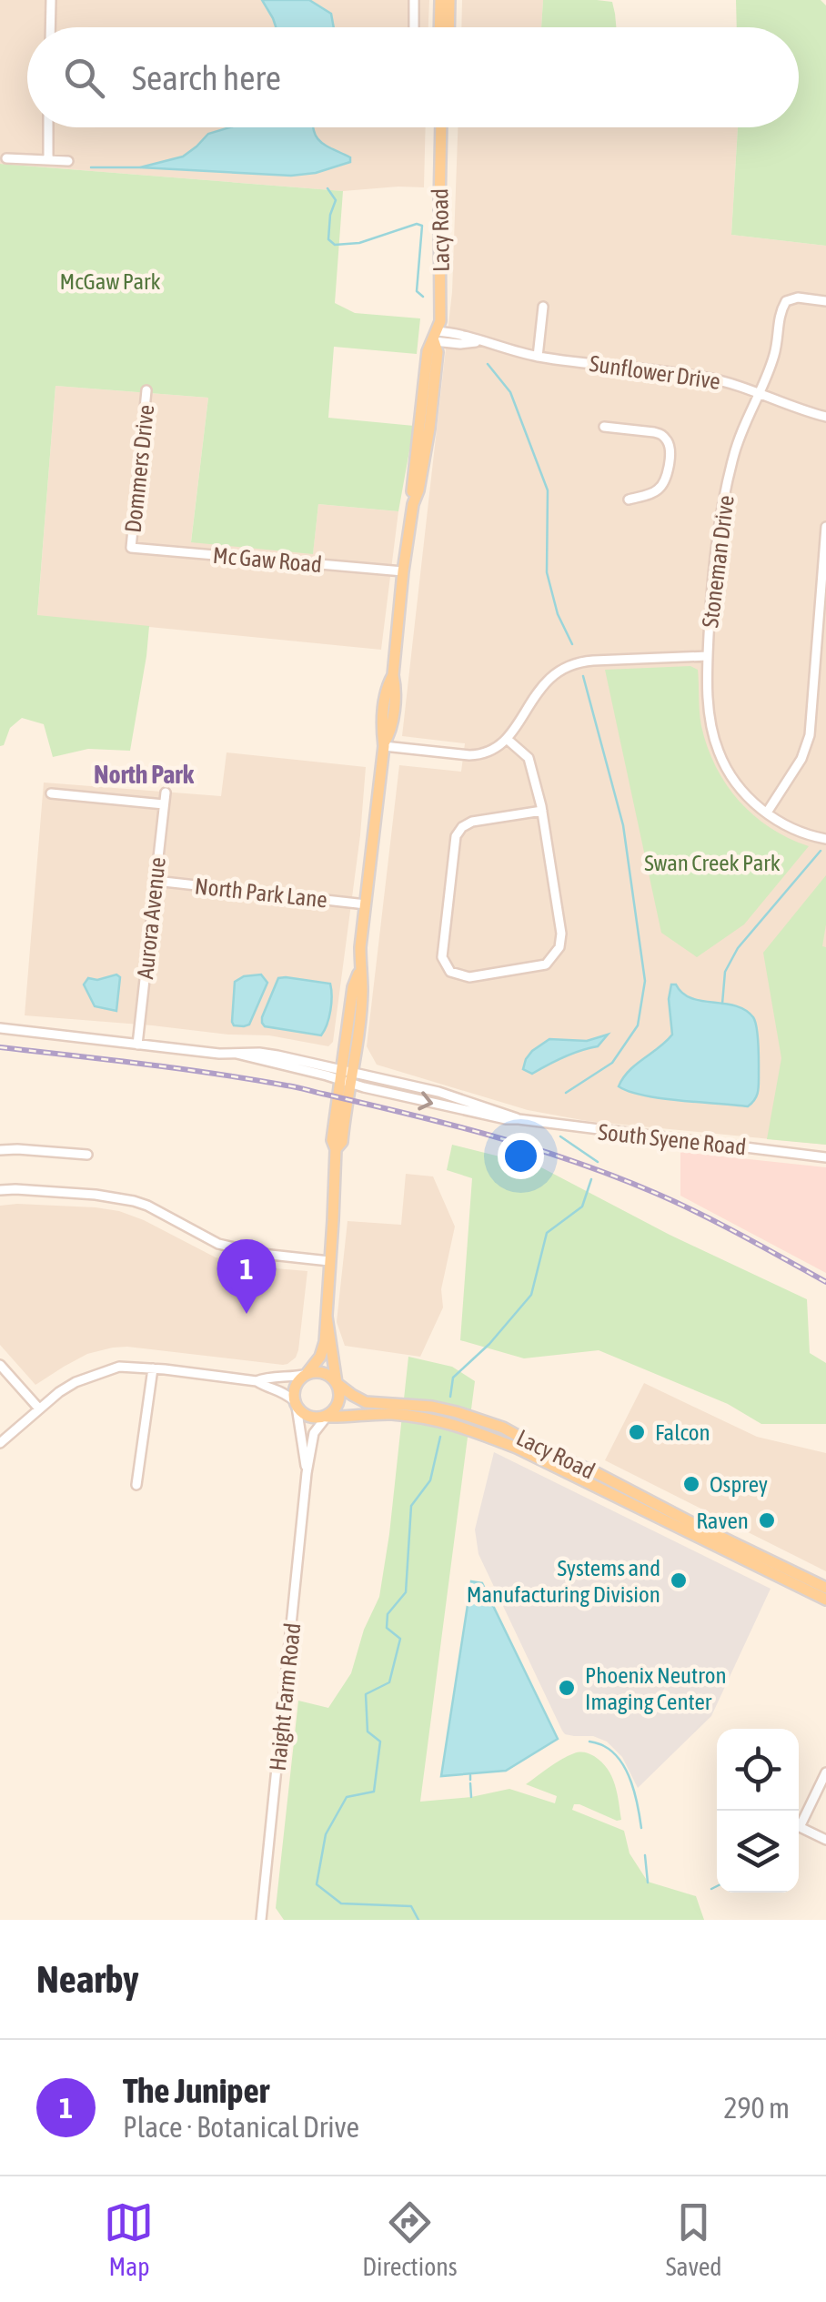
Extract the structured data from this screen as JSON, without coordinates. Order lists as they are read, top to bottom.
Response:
{
  "streets": {
    "main road": ["Lacy Road"],
    "street": [
      "Sunflower Drive",
      "Dommers Drive",
      "Mc Gaw Road",
      "Stoneman Drive",
      "North Park Lane",
      "Aurora Avenue",
      "South Syene Road",
      "Haight Farm Road"
    ]
  },
  "crossings": [
    ["Lacy Road", "Sunflower Drive"],
    ["Lacy Road", "Mc Gaw Road"],
    ["Lacy Road", "North Park Lane"],
    ["Lacy Road", "South Syene Road"],
    ["Lacy Road", "Haight Farm Road"],
    ["Sunflower Drive", "Stoneman Drive"],
    ["Dommers Drive", "Mc Gaw Road"],
    ["North Park Lane", "Aurora Avenue"],
    ["Aurora Avenue", "South Syene Road"]
  ],
  "districts": ["North Park"],
  "parks": ["McGaw Park", "Swan Creek Park"],
  "places": [
    "Falcon",
    "Osprey",
    "Raven",
    "Systems and Manufacturing Division",
    "Phoenix Neutron Imaging Center"
  ],
  "page": {
    "search": "Search here",
    "pins": "1",
    "heading": "Nearby",
    "list": [
      {
        "mark": "1",
        "name": "The Juniper",
        "note": "Place · Botanical Drive",
        "value": "290 m"
      }
    ],
    "nav": ["Map", "Directions", "Saved"]
  }
}
